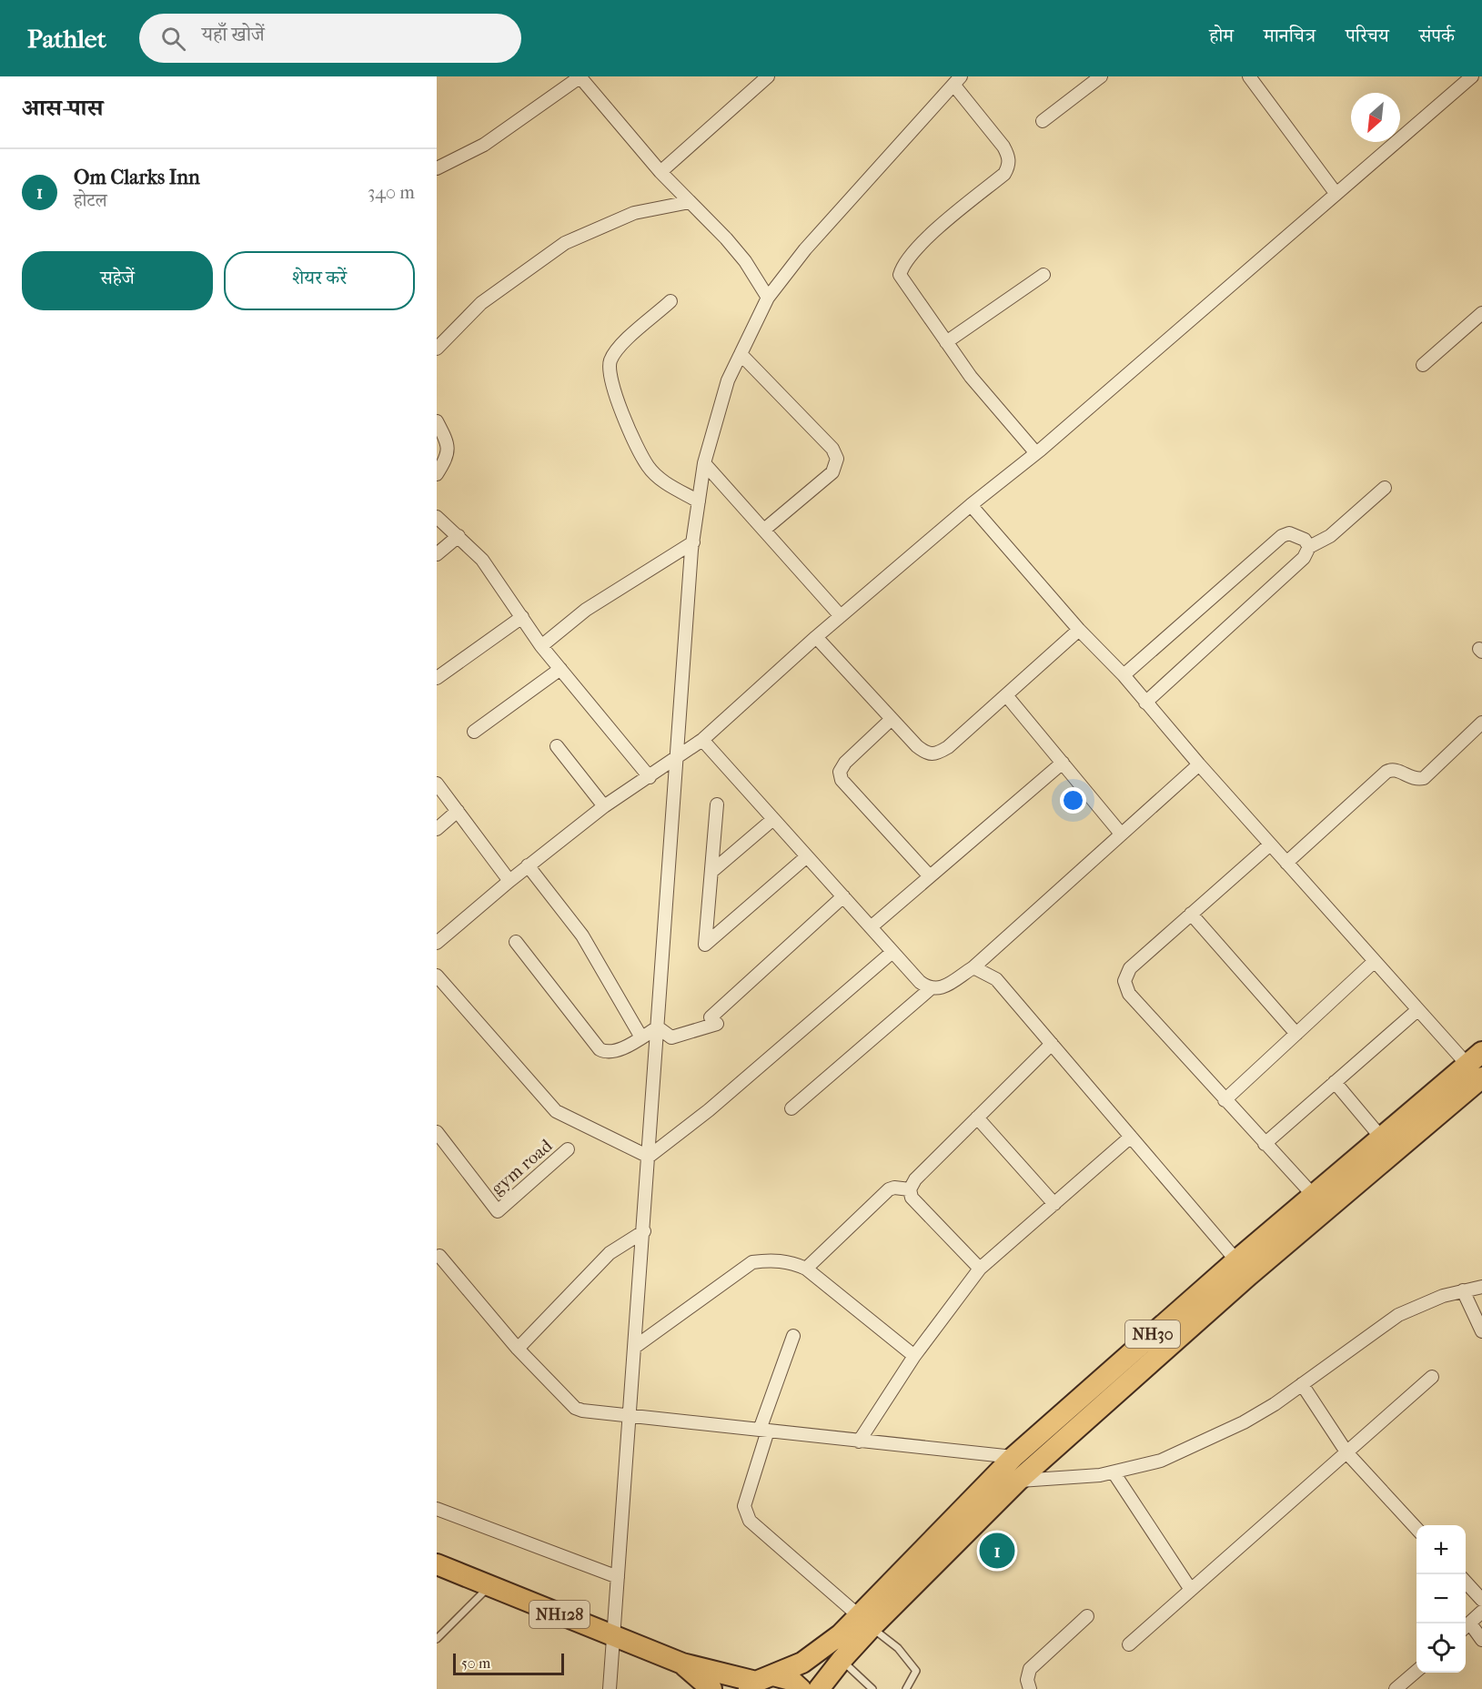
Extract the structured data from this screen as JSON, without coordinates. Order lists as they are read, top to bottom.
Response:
{
  "streets": {
    "highway": ["NH30", "NH128"],
    "street": ["gym road"]
  },
  "crossings": [
    ["NH30", "NH128"]
  ],
  "scale_bar": "50 m",
  "north": "bottom left",
  "page": {
    "header": "Pathlet",
    "search": "यहाँ खोजें",
    "nav": [
      "होम",
      "मानचित्र",
      "परिचय",
      "संपर्क"
    ],
    "heading": "आस-पास",
    "list": [
      {
        "mark": "1",
        "name": "Om Clarks Inn",
        "note": "होटल",
        "value": "340 m"
      }
    ],
    "buttons": ["सहेजें", "शेयर करें"],
    "map_buttons": ["+", "−"],
    "pins": "1",
    "scale": "50 m"
  }
}
